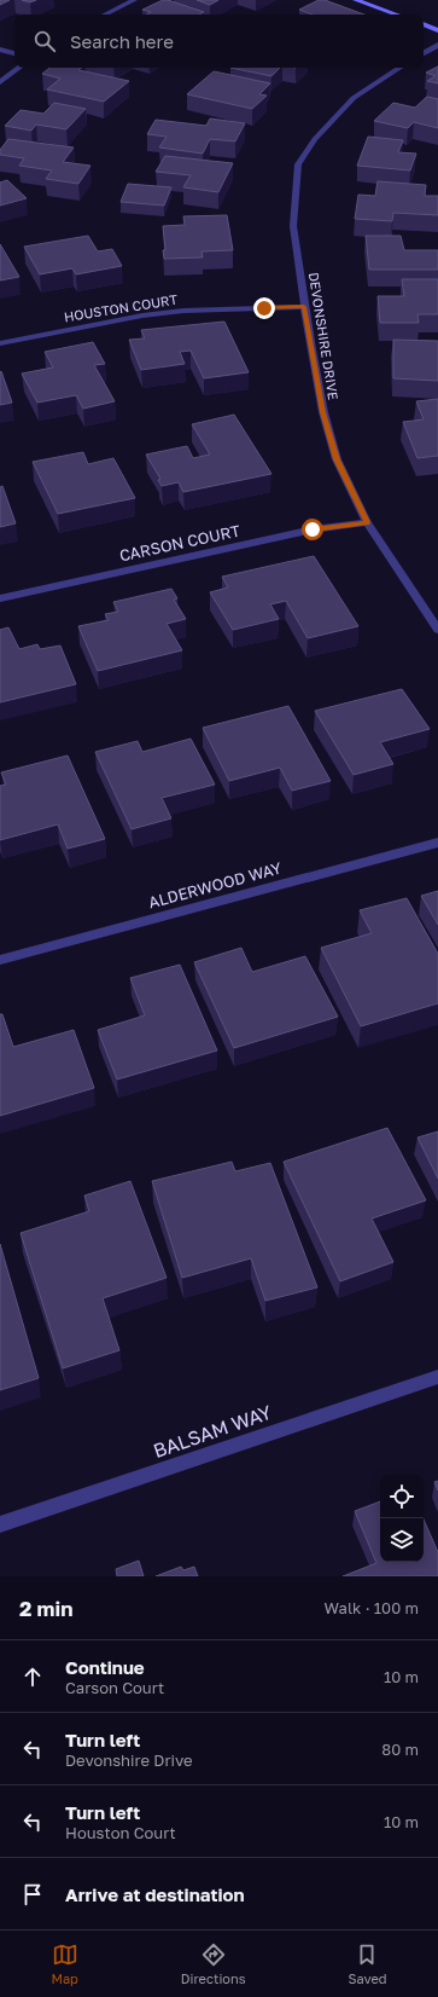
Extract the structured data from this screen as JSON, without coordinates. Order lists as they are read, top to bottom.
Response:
{
  "streets": {
    "street": [
      "HOUSTON COURT",
      "DEVONSHIRE DRIVE",
      "CARSON COURT",
      "ALDERWOOD WAY",
      "BALSAM WAY"
    ]
  },
  "crossings": [
    ["HOUSTON COURT", "DEVONSHIRE DRIVE"],
    ["DEVONSHIRE DRIVE", "CARSON COURT"]
  ],
  "page": {
    "search": "Search here",
    "heading": ["2 min", "Walk · 100 m"],
    "list": [
      ["Continue", "Carson Court", "10 m"],
      ["Turn left", "Devonshire Drive", "80 m"],
      ["Turn left", "Houston Court", "10 m"],
      "Arrive at destination"
    ],
    "nav": ["Map", "Directions", "Saved"]
  }
}
